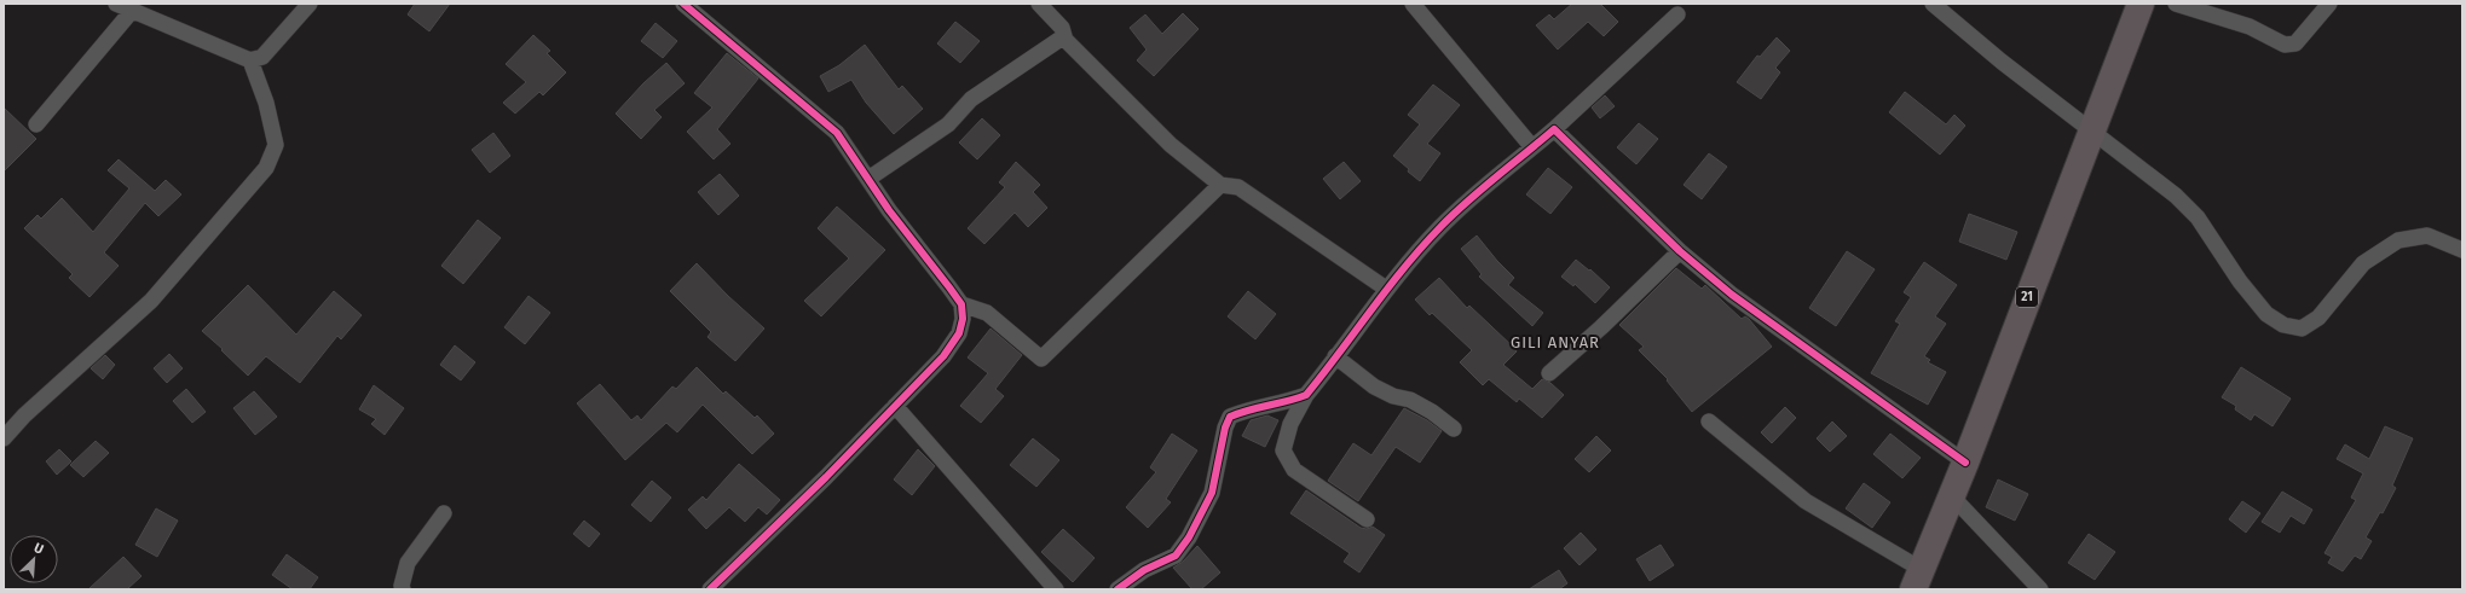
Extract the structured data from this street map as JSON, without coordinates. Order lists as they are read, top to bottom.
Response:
{
  "streets": {
    "highway": ["21"]
  },
  "districts": ["GILI ANYAR"],
  "north": "top right"
}
